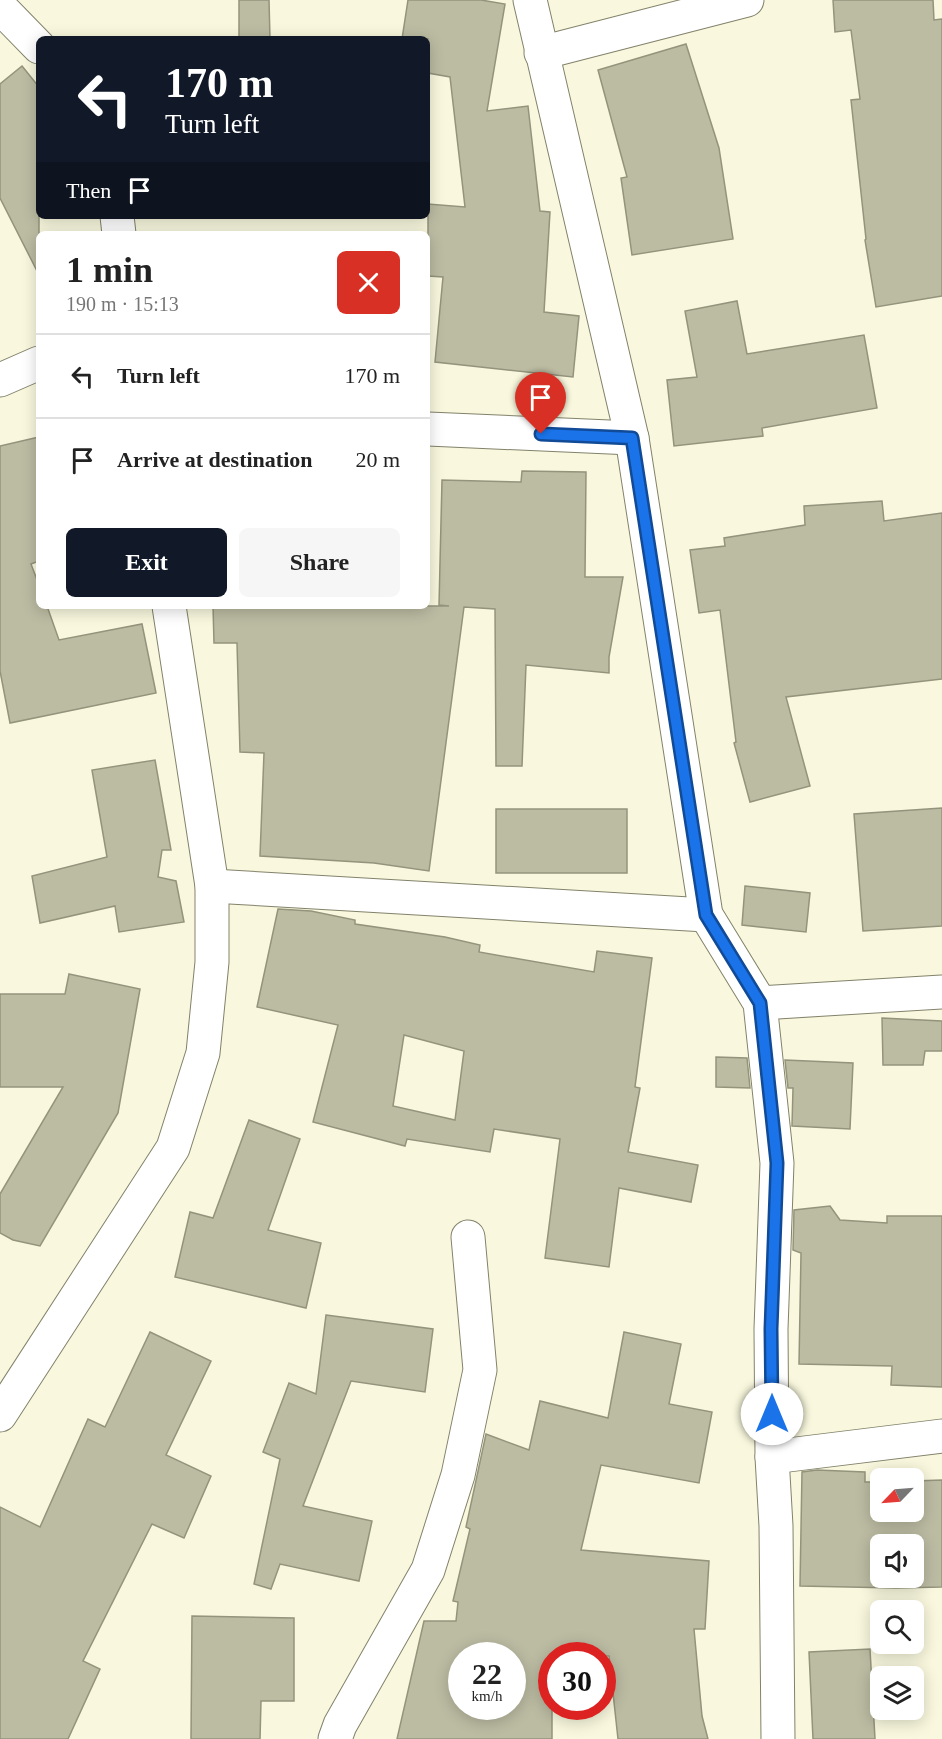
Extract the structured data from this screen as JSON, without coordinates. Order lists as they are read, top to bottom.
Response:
{
  "north": "bottom left",
  "page": {
    "turn": ["170 m", "Turn left"],
    "then": "Then",
    "heading": ["1 min", "190 m · 15:13"],
    "list": [
      {
        "name": "Turn left",
        "value": "170 m"
      },
      {
        "name": "Arrive at destination",
        "value": "20 m"
      }
    ],
    "buttons": ["Exit", "Share"],
    "speed": "22 km/h",
    "limit": "30"
  }
}
